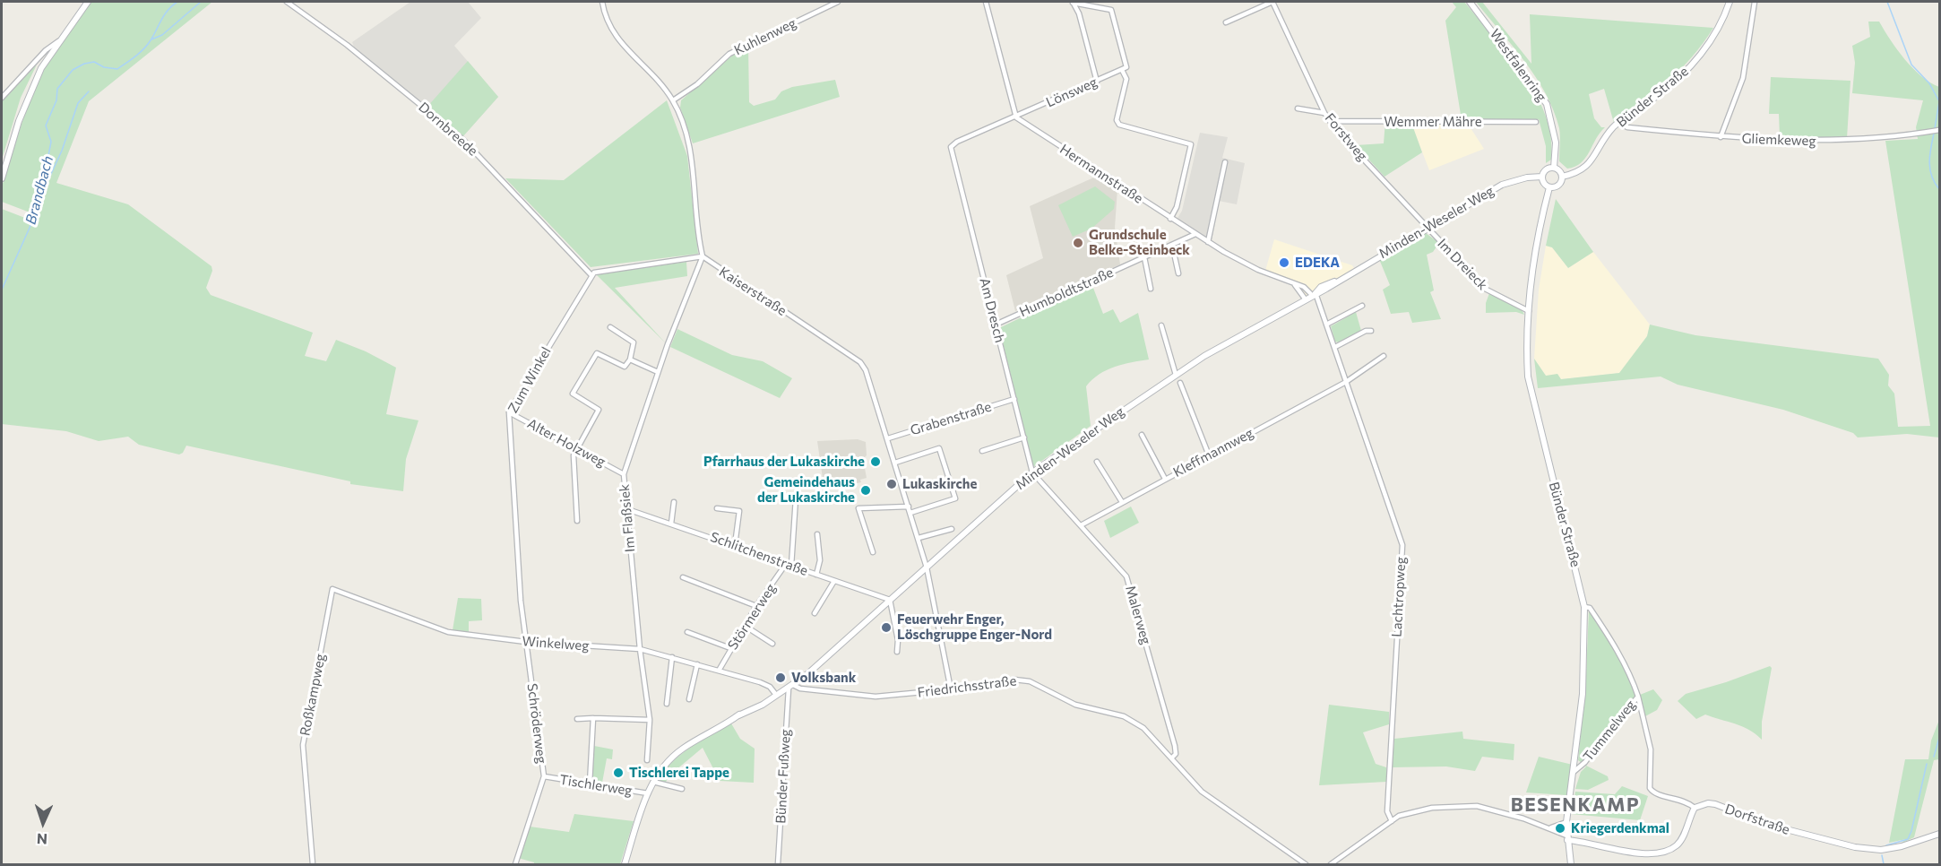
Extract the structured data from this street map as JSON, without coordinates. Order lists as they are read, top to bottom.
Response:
{
  "streets": {
    "street": [
      "Kuhlenweg",
      "Westfalenring",
      "Lönsweg",
      "Bünder Straße",
      "Wemmer Mähre",
      "Dornbreede",
      "Forstweg",
      "Gliemkeweg",
      "Hermannstraße",
      "Minden-Weseler Weg",
      "Im Dreieck",
      "Kaiserstraße",
      "Humboldtstraße",
      "Am Dresch",
      "Zum Winkel",
      "Grabenstraße",
      "Alter Holzweg",
      "Kleffmannweg",
      "Im Flaßsiek",
      "Schlitchenstraße",
      "Lachtropweg",
      "Malerweg",
      "Störmerweg",
      "Winkelweg",
      "Friedrichsstraße",
      "Roßkampweg",
      "Schröderweg",
      "Tummelweg",
      "Bünder Fußweg",
      "Tischlerweg",
      "Dorfstraße"
    ]
  },
  "crossings": [
    ["Westfalenring", "Bünder Straße"],
    ["Westfalenring", "Minden-Weseler Weg"],
    ["Lönsweg", "Hermannstraße"],
    ["Lönsweg", "Am Dresch"],
    ["Bünder Straße", "Gliemkeweg"],
    ["Bünder Straße", "Minden-Weseler Weg"],
    ["Bünder Straße", "Im Dreieck"],
    ["Bünder Straße", "Tummelweg"],
    ["Wemmer Mähre", "Forstweg"],
    ["Dornbreede", "Zum Winkel"],
    ["Forstweg", "Minden-Weseler Weg"],
    ["Forstweg", "Im Dreieck"],
    ["Hermannstraße", "Minden-Weseler Weg"],
    ["Hermannstraße", "Humboldtstraße"],
    ["Hermannstraße", "Lachtropweg"],
    ["Minden-Weseler Weg", "Im Dreieck"],
    ["Minden-Weseler Weg", "Kaiserstraße"],
    ["Minden-Weseler Weg", "Am Dresch"],
    ["Minden-Weseler Weg", "Schlitchenstraße"],
    ["Minden-Weseler Weg", "Lachtropweg"],
    ["Minden-Weseler Weg", "Malerweg"],
    ["Minden-Weseler Weg", "Winkelweg"],
    ["Minden-Weseler Weg", "Friedrichsstraße"],
    ["Minden-Weseler Weg", "Bünder Fußweg"],
    ["Minden-Weseler Weg", "Tischlerweg"],
    ["Kaiserstraße", "Grabenstraße"],
    ["Kaiserstraße", "Im Flaßsiek"],
    ["Kaiserstraße", "Friedrichsstraße"],
    ["Humboldtstraße", "Am Dresch"],
    ["Am Dresch", "Grabenstraße"],
    ["Am Dresch", "Malerweg"],
    ["Zum Winkel", "Alter Holzweg"],
    ["Zum Winkel", "Winkelweg"],
    ["Zum Winkel", "Schröderweg"],
    ["Alter Holzweg", "Im Flaßsiek"],
    ["Kleffmannweg", "Lachtropweg"],
    ["Kleffmannweg", "Malerweg"],
    ["Im Flaßsiek", "Schlitchenstraße"],
    ["Im Flaßsiek", "Winkelweg"],
    ["Schlitchenstraße", "Störmerweg"],
    ["Malerweg", "Friedrichsstraße"],
    ["Störmerweg", "Winkelweg"],
    ["Winkelweg", "Roßkampweg"],
    ["Winkelweg", "Schröderweg"],
    ["Friedrichsstraße", "Bünder Fußweg"],
    ["Schröderweg", "Tischlerweg"]
  ],
  "districts": ["BESENKAMP"],
  "water": ["Brandbach"],
  "places": [
    "Grundschule Belke-Steinbeck",
    "EDEKA",
    "Pfarrhaus der Lukaskirche",
    "Lukaskirche",
    "Gemeindehaus der Lukaskirche",
    "Feuerwehr Enger, Löschgruppe Enger-Nord",
    "Volksbank",
    "Tischlerei Tappe",
    "Kriegerdenkmal"
  ],
  "north": "bottom"
}
